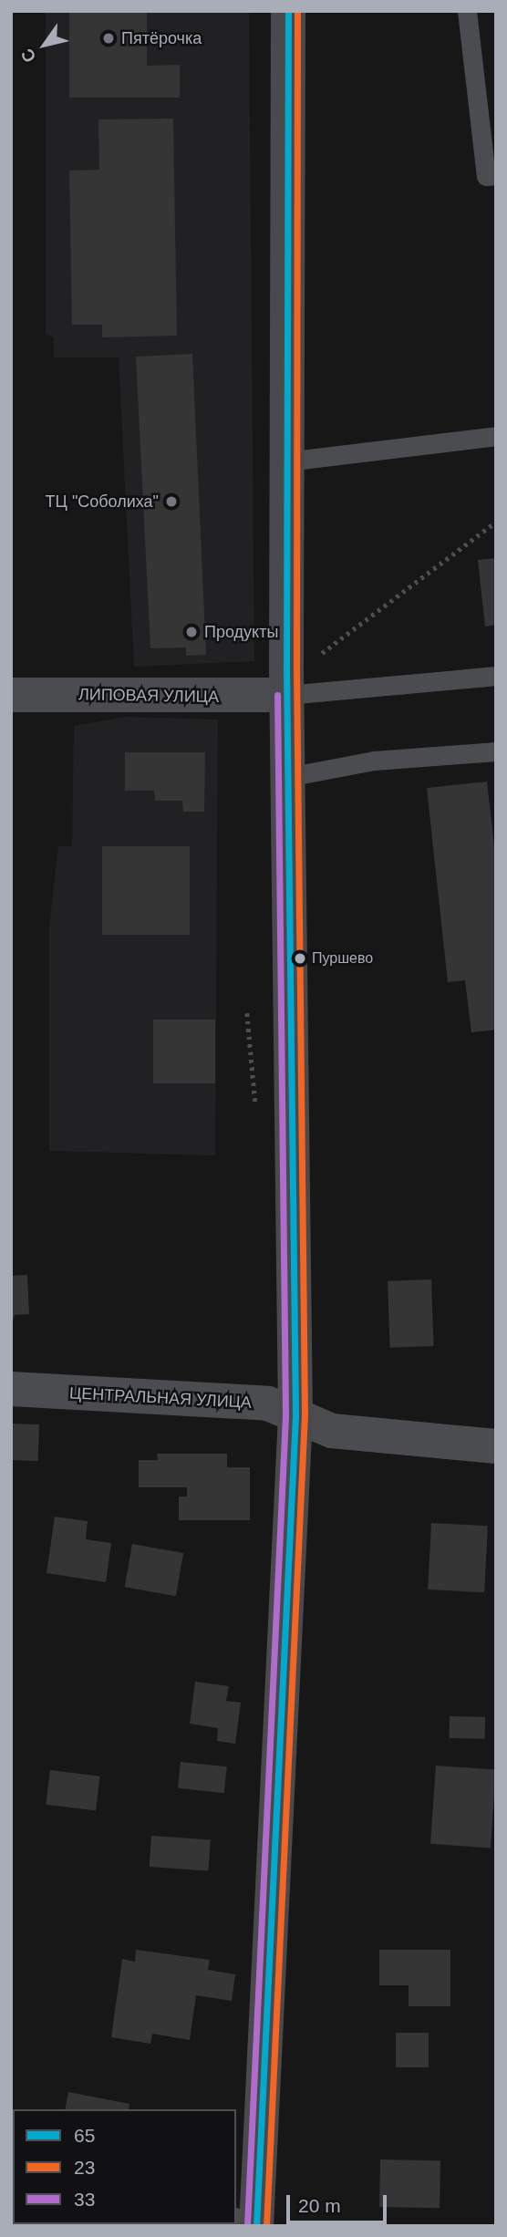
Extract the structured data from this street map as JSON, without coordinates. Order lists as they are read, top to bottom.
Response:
{
  "streets": {
    "street": ["ЛИПОВАЯ УЛИЦА", "ЦЕНТРАЛЬНАЯ УЛИЦА"]
  },
  "places": [
    "Пятёрочка",
    "ТЦ \"Соболиха\"",
    "Продукты",
    "Пуршево"
  ],
  "lines": ["transit line 65", "transit line 23", "transit line 33"],
  "legend": ["65", "23", "33"],
  "scale_bar": "20 m",
  "north": "bottom left"
}
